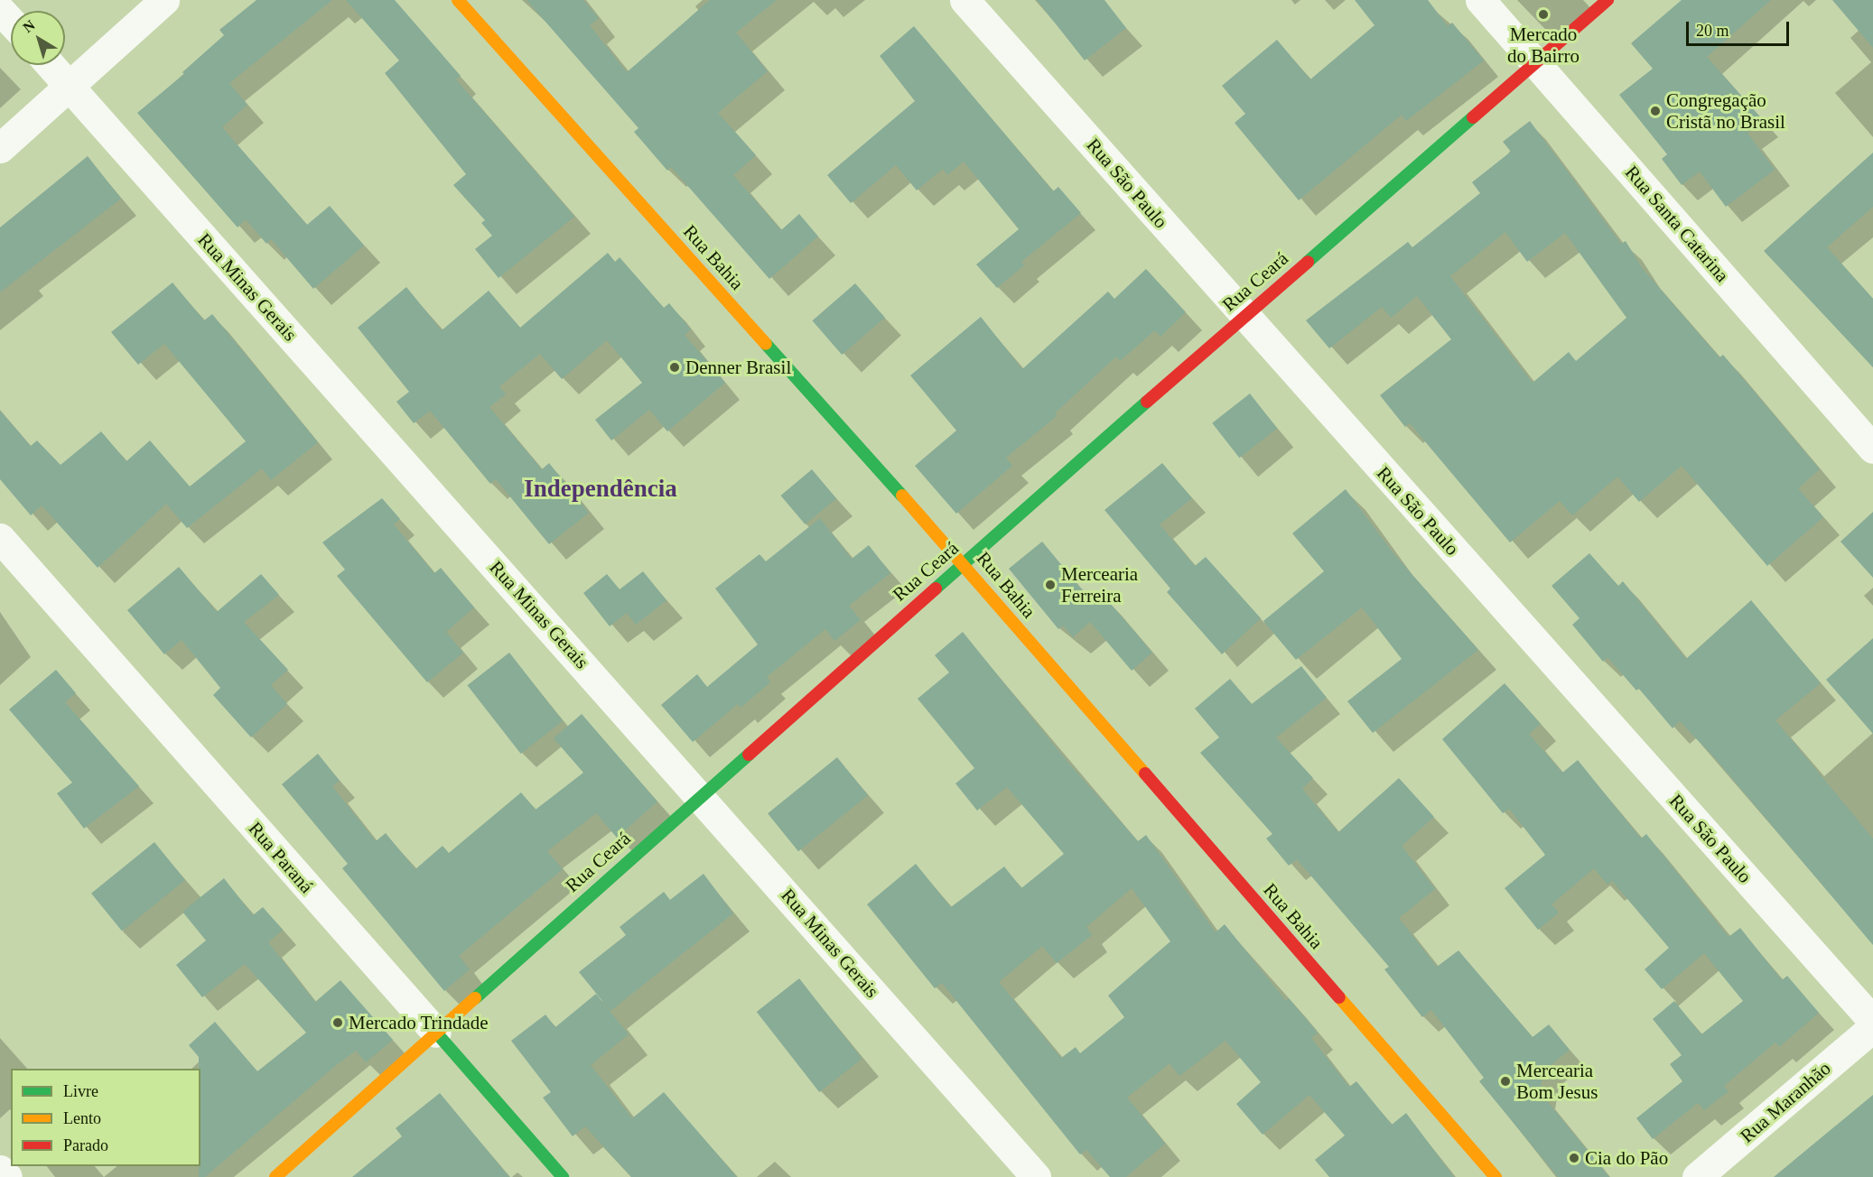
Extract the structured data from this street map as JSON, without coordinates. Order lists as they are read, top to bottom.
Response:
{
  "streets": {
    "street": [
      "Rua São Paulo",
      "Rua Santa Catarina",
      "Rua Bahia",
      "Rua Ceará",
      "Rua Minas Gerais",
      "Rua Paraná",
      "Rua Maranhão"
    ]
  },
  "crossings": [
    ["Rua São Paulo", "Rua Ceará"],
    ["Rua Santa Catarina", "Rua Ceará"],
    ["Rua Bahia", "Rua Ceará"],
    ["Rua Ceará", "Rua Minas Gerais"],
    ["Rua Ceará", "Rua Paraná"]
  ],
  "districts": ["Independência"],
  "places": [
    "Mercado do Bairro",
    "Congregação Cristã no Brasil",
    "Denner Brasil",
    "Mercearia Ferreira",
    "Mercado Trindade",
    "Mercearia Bom Jesus",
    "Cia do Pão"
  ],
  "legend": ["Livre", "Lento", "Parado"],
  "scale_bar": "20 m",
  "north": "top left"
}
